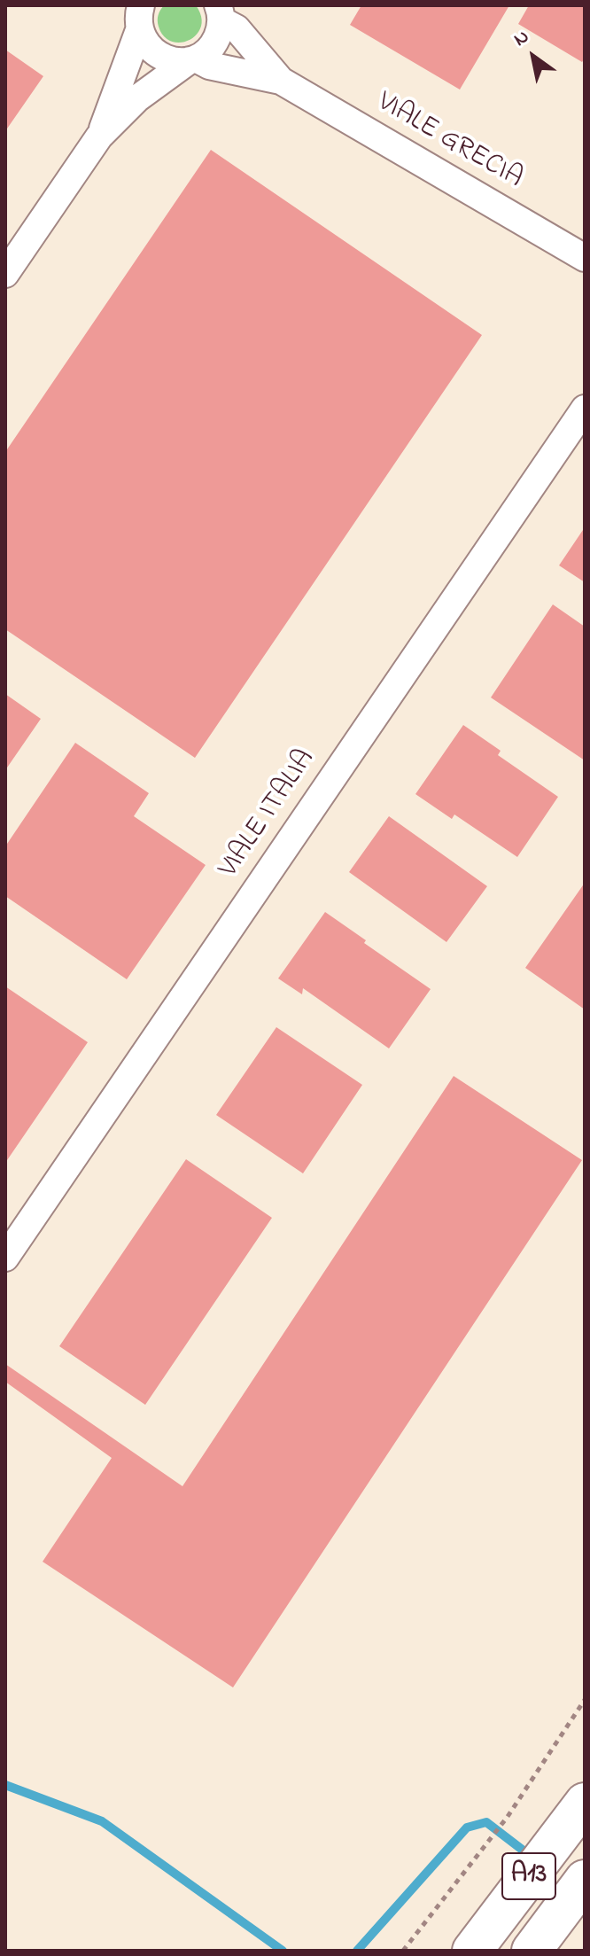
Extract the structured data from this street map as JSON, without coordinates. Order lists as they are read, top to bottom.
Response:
{
  "streets": {
    "highway": ["A13"],
    "street": ["VIALE GRECIA", "VIALE ITALIA"]
  },
  "north": "top left"
}
